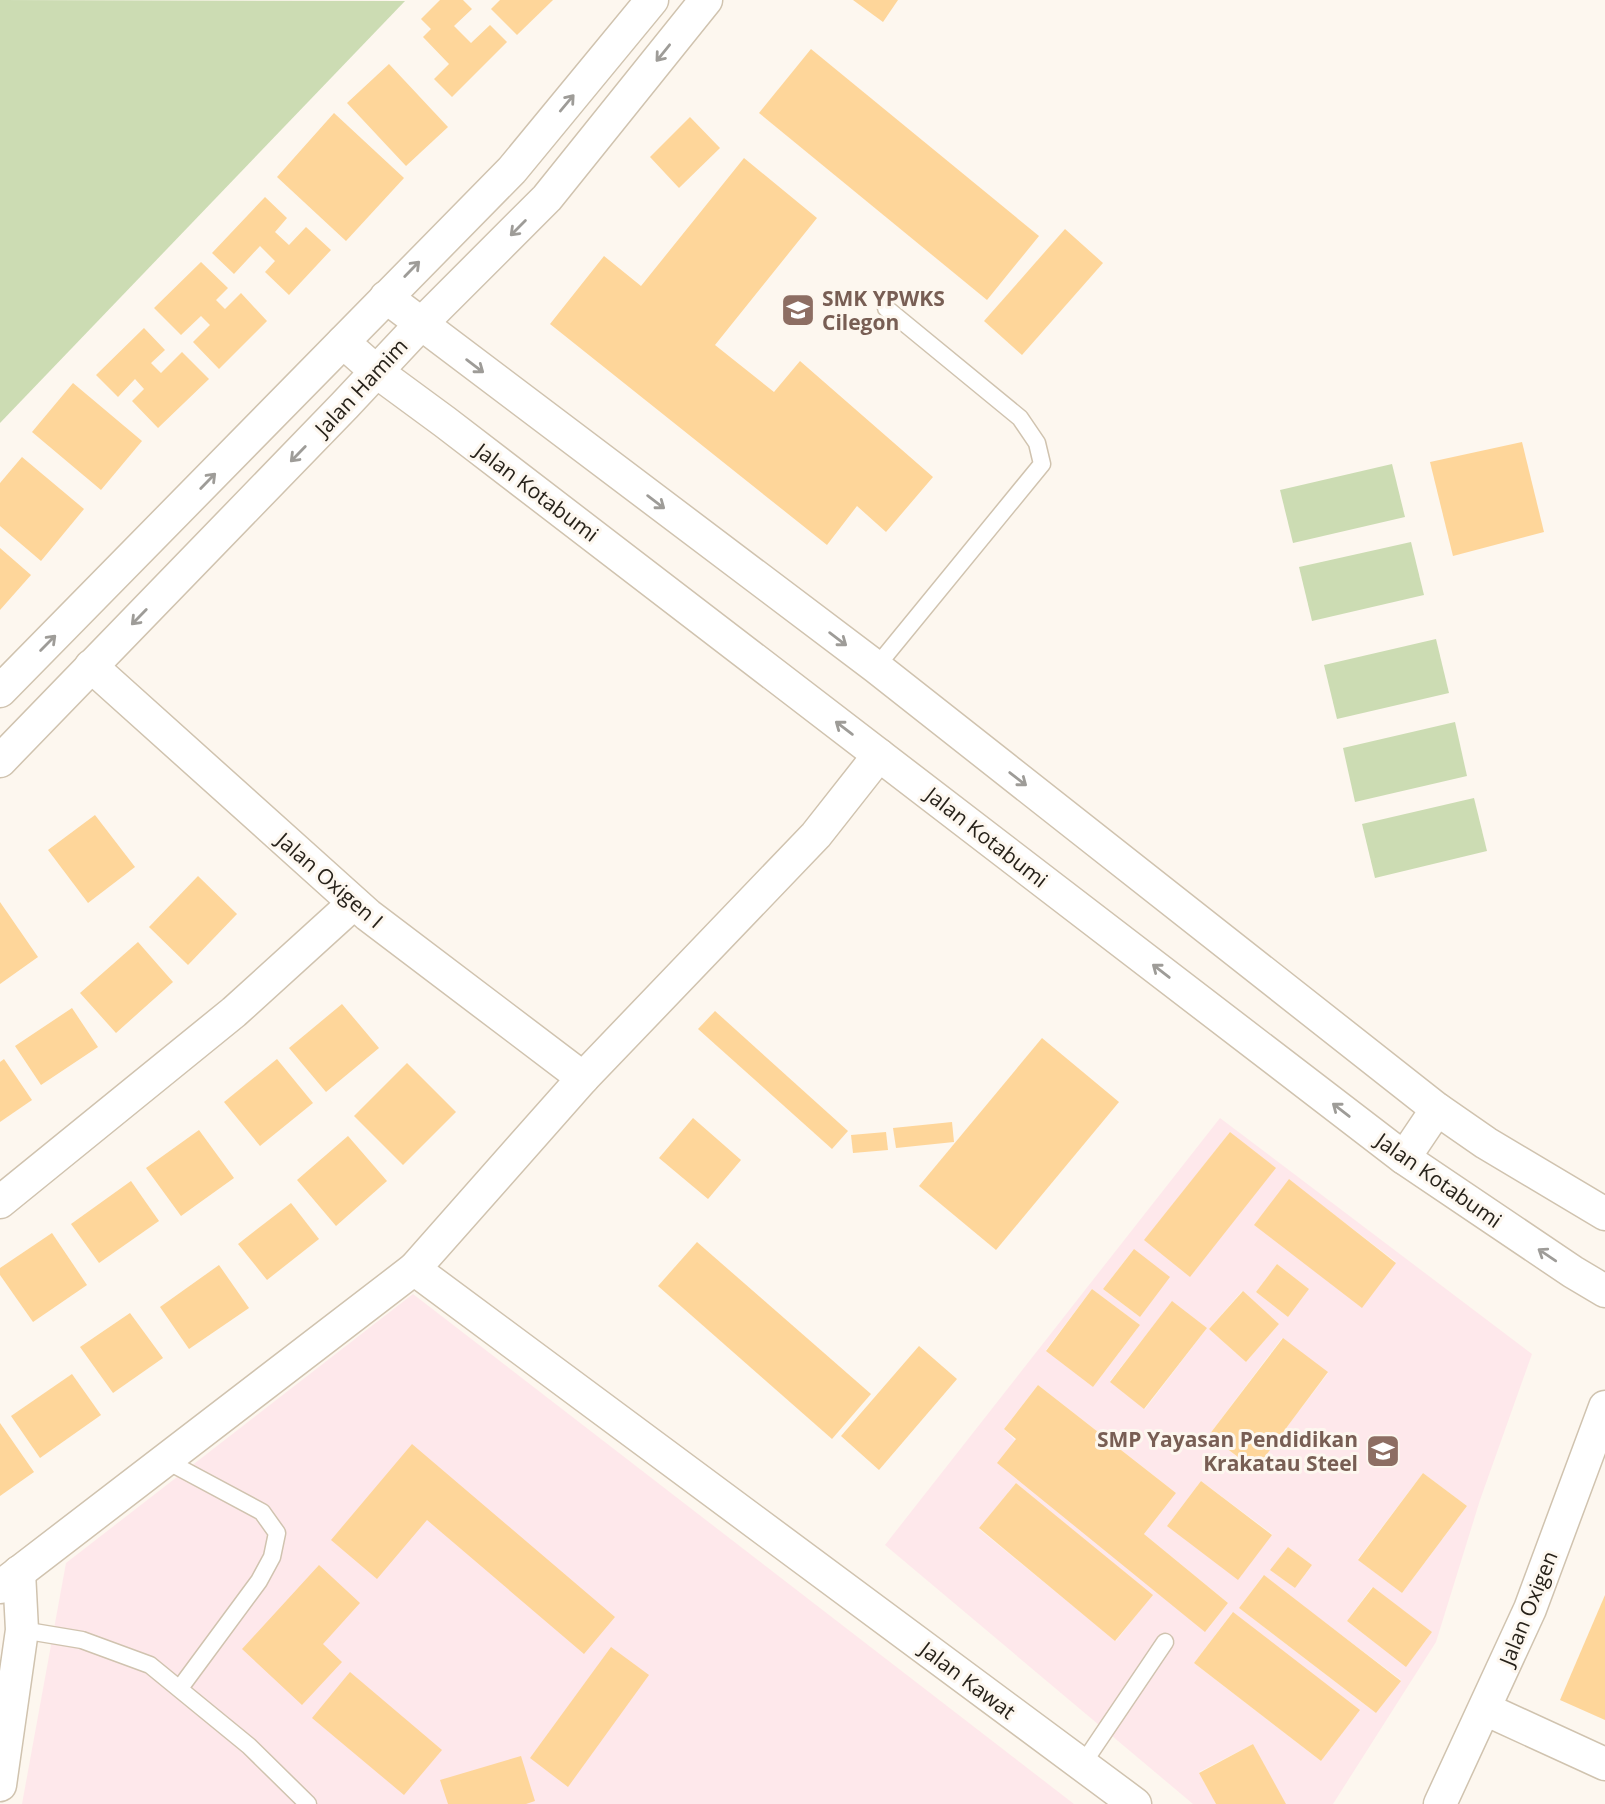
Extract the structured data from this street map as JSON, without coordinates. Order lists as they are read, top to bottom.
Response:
{
  "streets": {
    "street": [
      "Jalan Hamim",
      "Jalan Kotabumi",
      "Jalan Oxigen I",
      "Jalan Oxigen",
      "Jalan Kawat"
    ]
  },
  "crossings": [
    ["Jalan Hamim", "Jalan Kotabumi"],
    ["Jalan Hamim", "Jalan Oxigen I"]
  ],
  "places": {
    "school or university": ["SMK YPWKS Cilegon", "SMP Yayasan Pendidikan Krakatau Steel"]
  }
}
